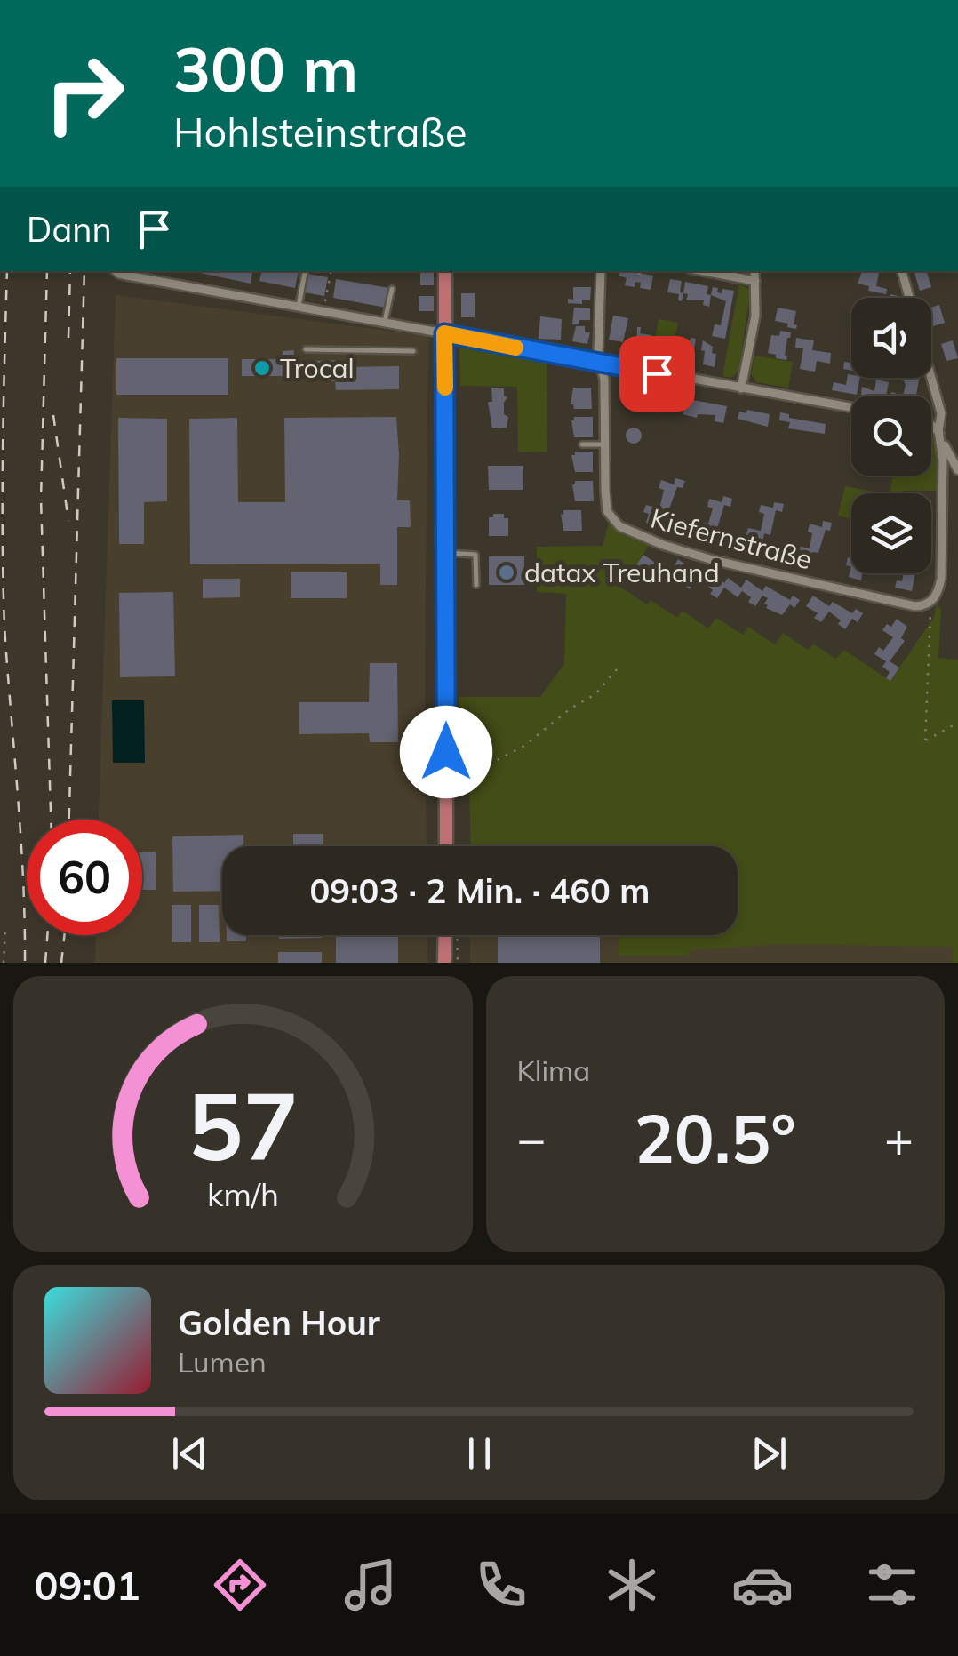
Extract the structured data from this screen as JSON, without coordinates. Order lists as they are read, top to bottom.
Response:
{
  "streets": {
    "street": ["Kiefernstraße"]
  },
  "places": ["Trocal", "datax Treuhand"],
  "page": {
    "turn": ["300 m", "Hohlsteinstraße"],
    "then": "Dann",
    "limit": "60",
    "trip": "09:03 · 2 Min. · 460 m",
    "tile": "Klima",
    "heat": ["−", "20.5°", "+"],
    "song": ["Golden Hour", "Lumen"],
    "tabs": "09:01",
    "gauge": ["57", "km/h"]
  }
}
